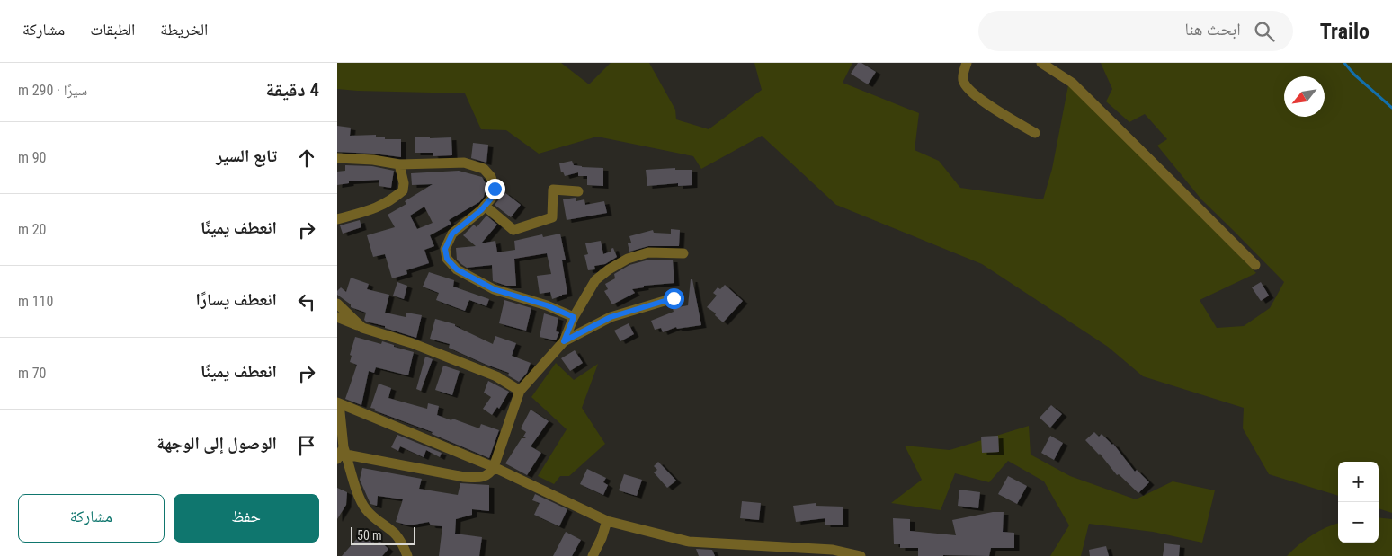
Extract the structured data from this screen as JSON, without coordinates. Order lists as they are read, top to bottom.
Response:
{
  "scale_bar": "50 m",
  "north": "bottom left",
  "page": {
    "header": "Trailo",
    "search": "ابحث هنا",
    "nav": ["الخريطة", "الطبقات", "مشاركة"],
    "heading": ["4 دقيقة", "سيرًا · 290 m"],
    "list": [
      ["تابع السير", "90 m"],
      ["انعطف يمينًا", "20 m"],
      ["انعطف يسارًا", "110 m"],
      ["انعطف يمينًا", "70 m"],
      "الوصول إلى الوجهة"
    ],
    "map_buttons": ["+", "−"],
    "buttons": ["حفظ", "مشاركة"],
    "scale": "50 m"
  }
}
